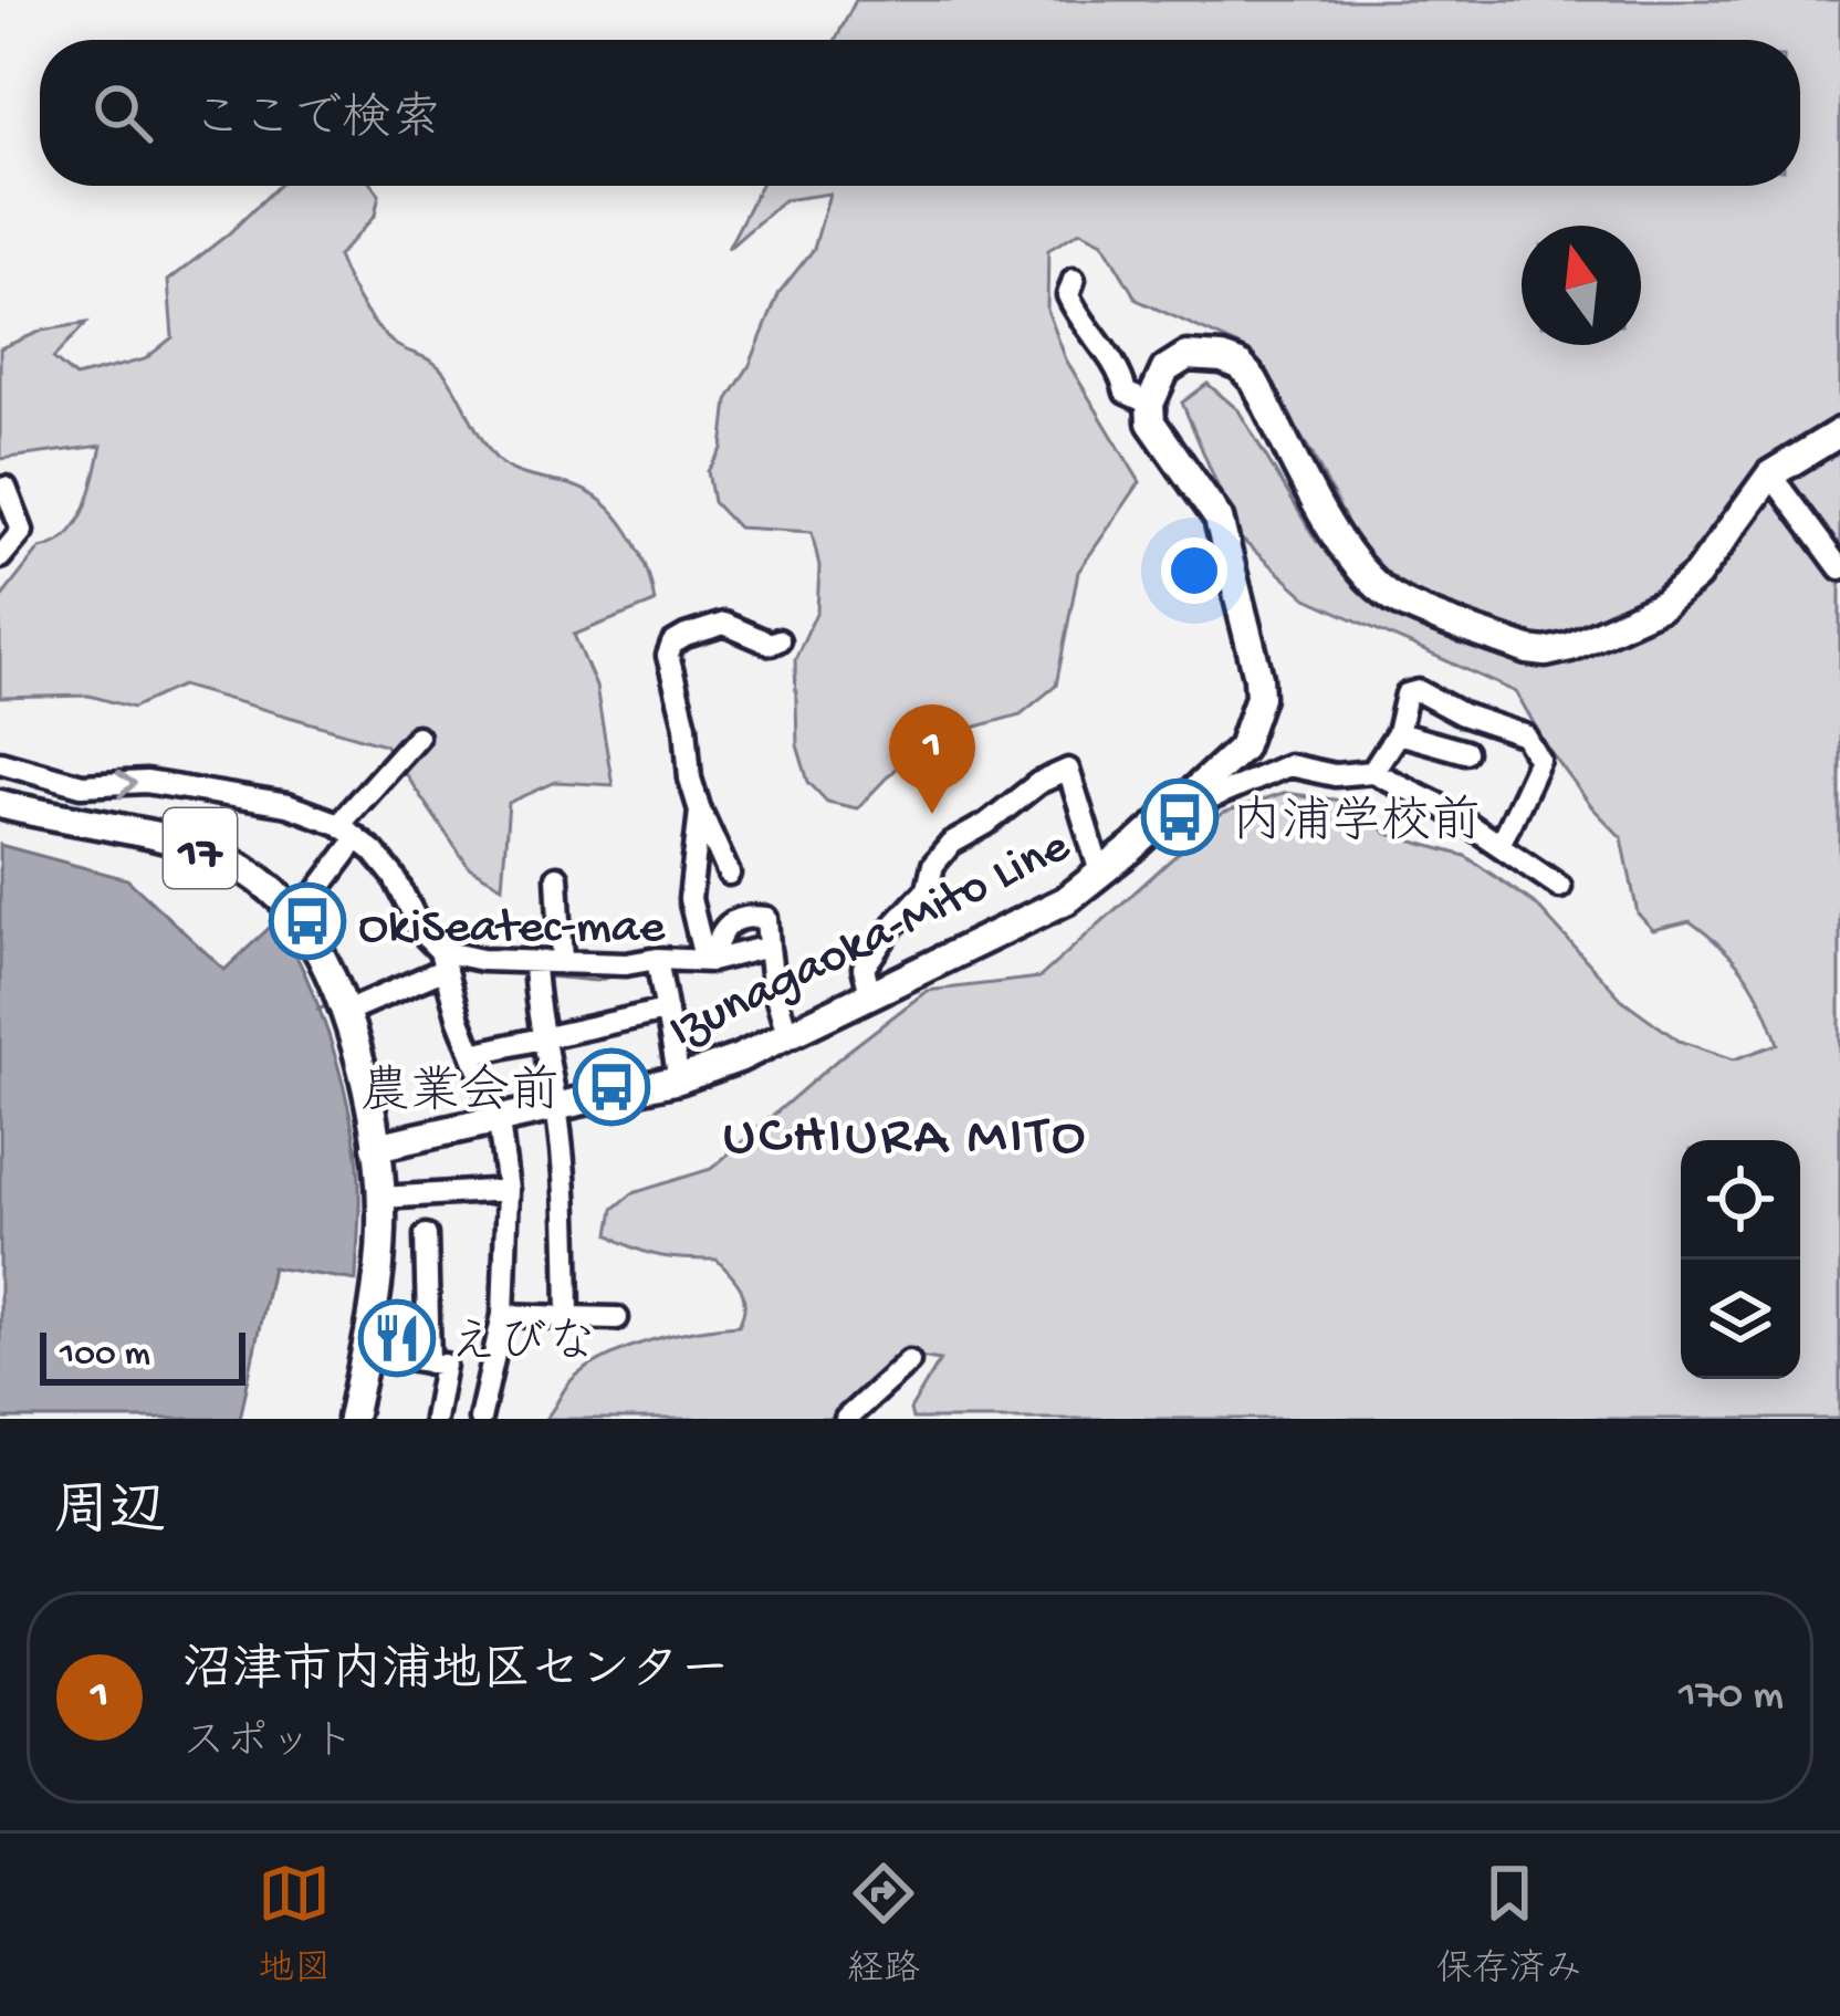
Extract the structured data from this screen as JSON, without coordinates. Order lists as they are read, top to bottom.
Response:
{
  "streets": {
    "main road": ["17", "Izunagaoka-Mito Line"]
  },
  "crossings": [
    ["17", "Izunagaoka-Mito Line"]
  ],
  "districts": ["UCHIURA MITO"],
  "places": {
    "bus stop": ["内浦学校前", "OkiSeatec-mae", "農業会前"],
    "restaurant": ["えびな"]
  },
  "scale_bar": "100 m",
  "north": "top",
  "page": {
    "search": "ここで検索",
    "pins": "1",
    "scale": "100 m",
    "heading": "周辺",
    "list": [
      {
        "mark": "1",
        "name": "沼津市内浦地区センター",
        "note": "スポット",
        "value": "170 m"
      }
    ],
    "nav": ["地図", "経路", "保存済み"]
  }
}
